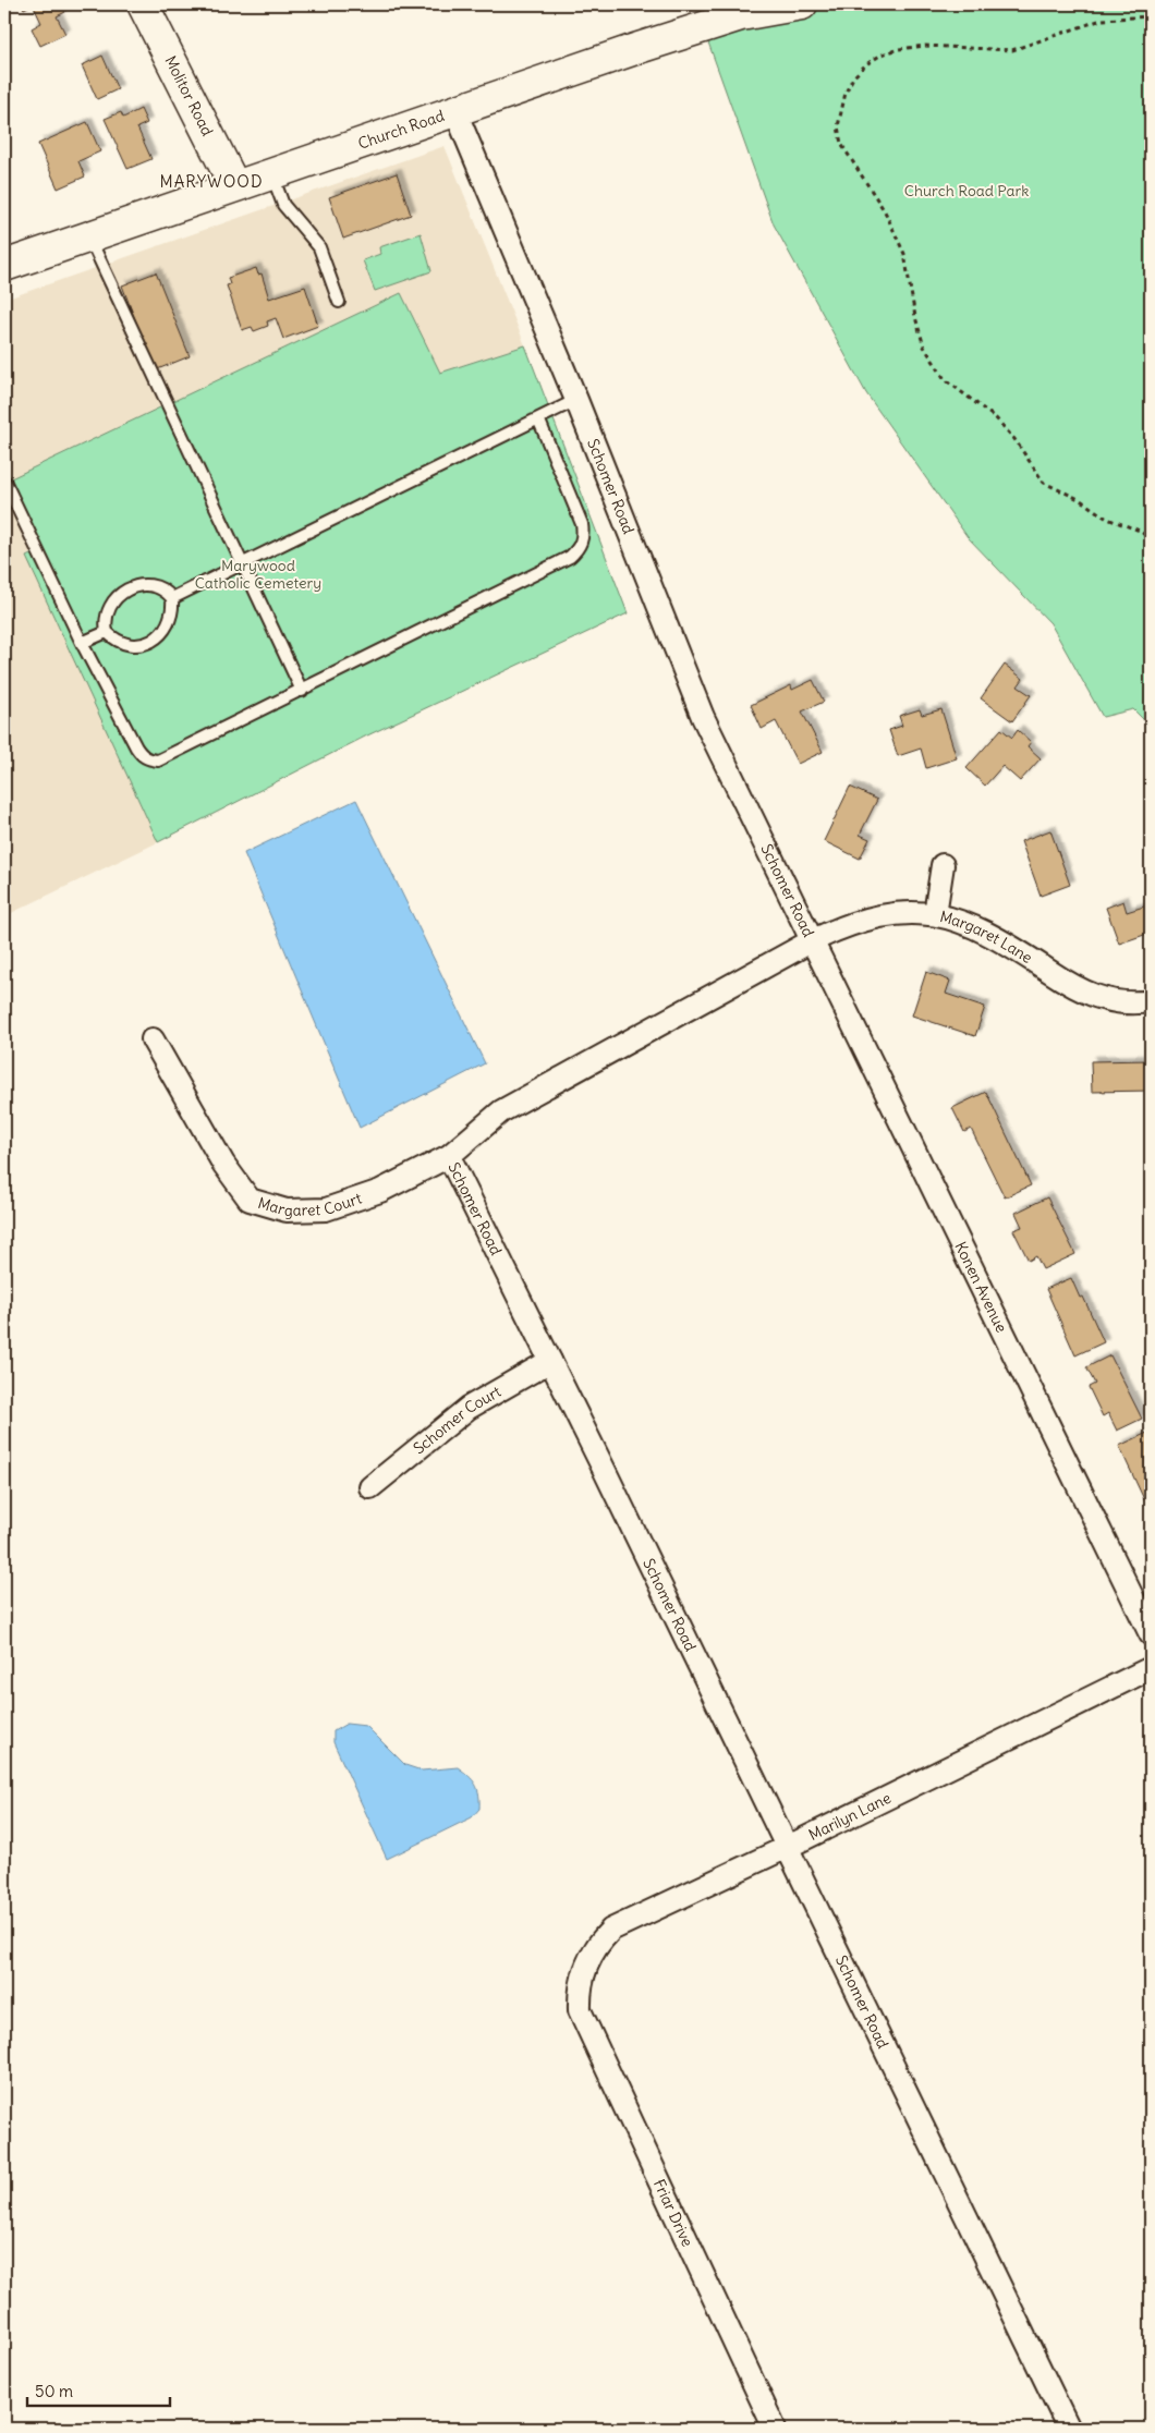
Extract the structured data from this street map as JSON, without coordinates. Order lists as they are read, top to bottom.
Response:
{
  "streets": {
    "street": [
      "Molitor Road",
      "Church Road",
      "Schomer Road",
      "Margaret Lane",
      "Margaret Court",
      "Konen Avenue",
      "Schomer Court",
      "Marilyn Lane",
      "Friar Drive"
    ]
  },
  "crossings": [
    ["Molitor Road", "Church Road"],
    ["Church Road", "Schomer Road"],
    ["Schomer Road", "Margaret Lane"],
    ["Schomer Road", "Margaret Court"],
    ["Schomer Road", "Konen Avenue"],
    ["Schomer Road", "Schomer Court"],
    ["Schomer Road", "Marilyn Lane"],
    ["Margaret Lane", "Konen Avenue"],
    ["Marilyn Lane", "Friar Drive"]
  ],
  "districts": ["MARYWOOD"],
  "parks": ["Church Road Park", "Marywood Catholic Cemetery"],
  "scale_bar": "50 m"
}
